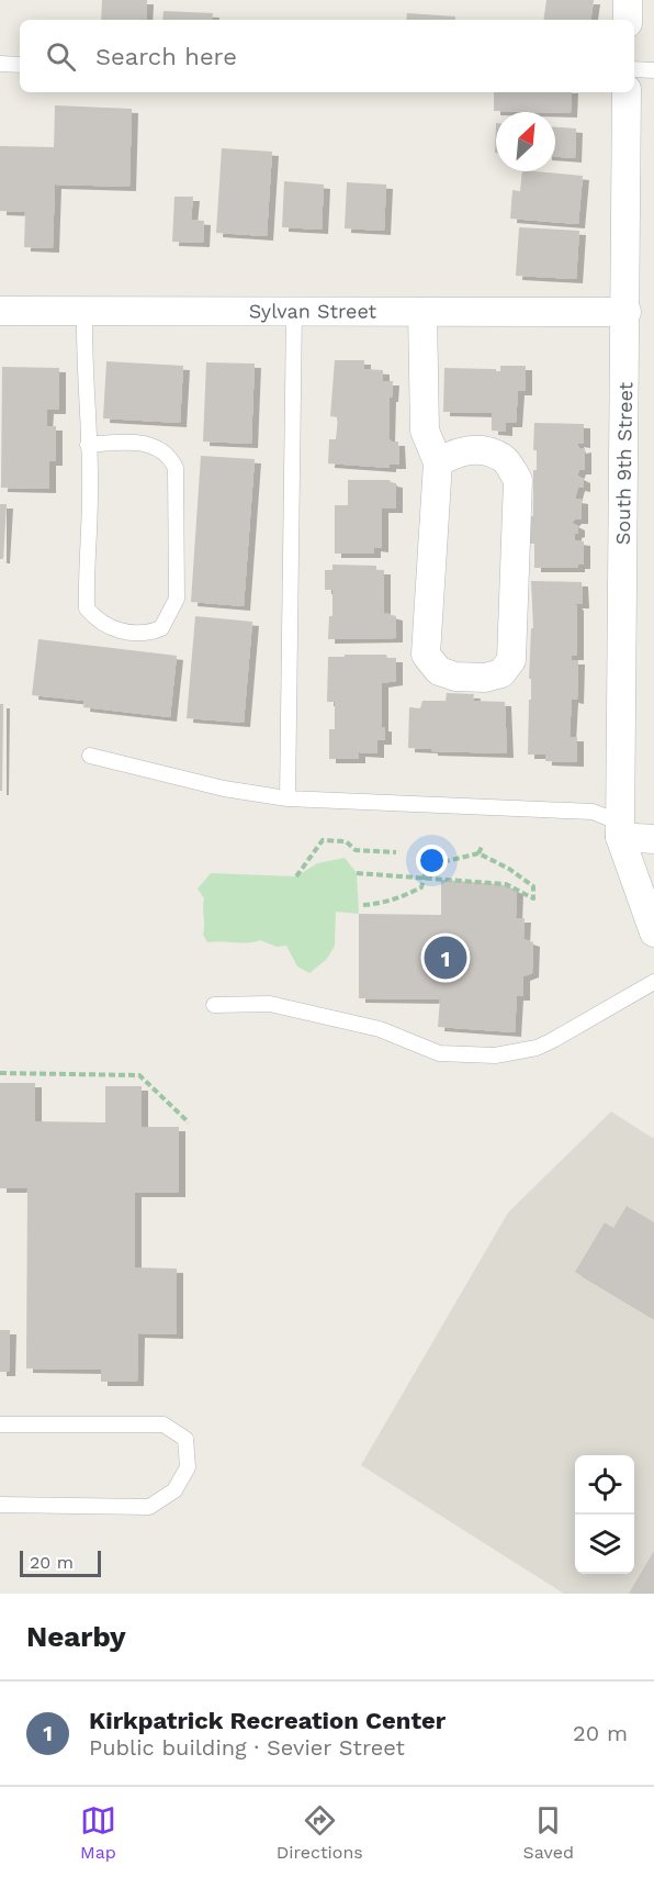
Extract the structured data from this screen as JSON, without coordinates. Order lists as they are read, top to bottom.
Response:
{
  "streets": {
    "street": ["Sylvan Street", "South 9th Street"]
  },
  "crossings": [
    ["Sylvan Street", "South 9th Street"]
  ],
  "scale_bar": "20 m",
  "north": "top right",
  "page": {
    "search": "Search here",
    "pins": "1",
    "scale": "20 m",
    "heading": "Nearby",
    "list": [
      {
        "mark": "1",
        "name": "Kirkpatrick Recreation Center",
        "note": "Public building · Sevier Street",
        "value": "20 m"
      }
    ],
    "nav": ["Map", "Directions", "Saved"]
  }
}
